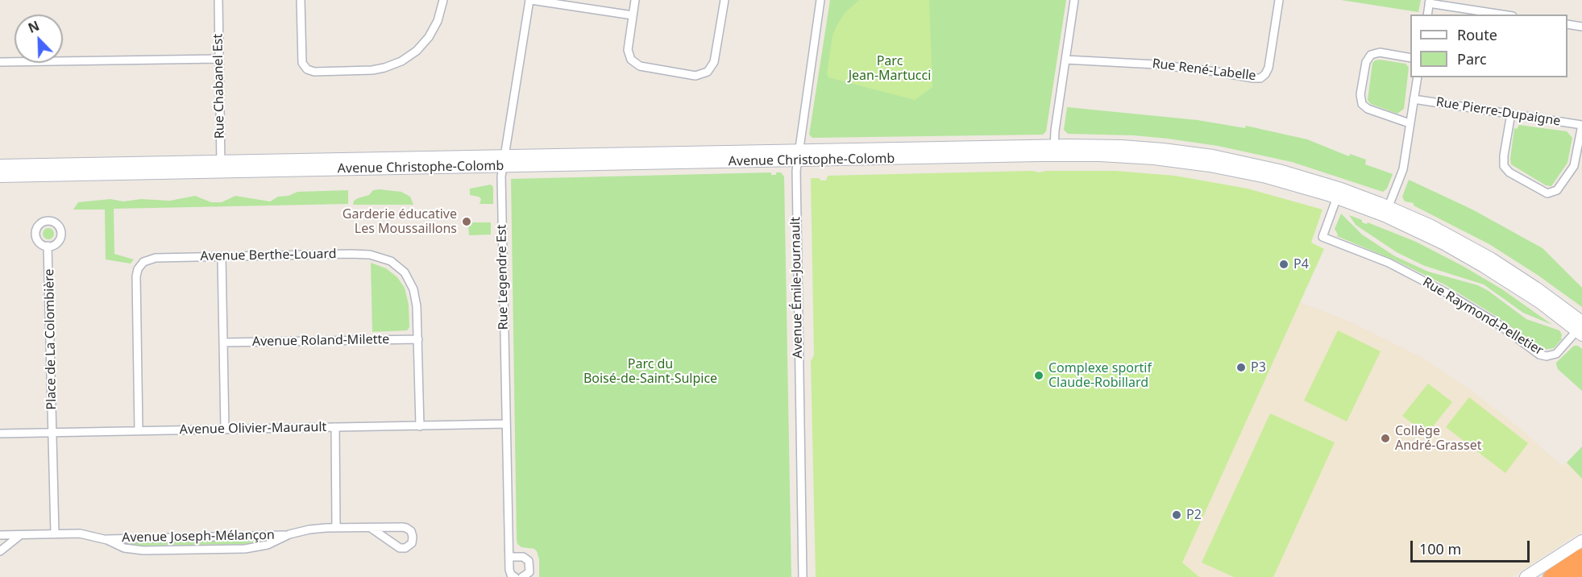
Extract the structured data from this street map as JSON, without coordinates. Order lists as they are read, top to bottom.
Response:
{
  "streets": {
    "main road": ["Avenue Christophe-Colomb"],
    "street": [
      "Rue René-Labelle",
      "Rue Chabanel Est",
      "Rue Pierre-Dupaigne",
      "Avenue Berthe-Louard",
      "Rue Legendre Est",
      "Avenue Émile-Journault",
      "Rue Raymond-Pelletier",
      "Place de La Colombière",
      "Avenue Roland-Milette",
      "Avenue Olivier-Maurault",
      "Avenue Joseph-Mélançon"
    ]
  },
  "crossings": [
    ["Rue Chabanel Est", "Avenue Christophe-Colomb"],
    ["Avenue Christophe-Colomb", "Rue Legendre Est"],
    ["Avenue Christophe-Colomb", "Avenue Émile-Journault"],
    ["Avenue Christophe-Colomb", "Rue Raymond-Pelletier"],
    ["Avenue Berthe-Louard", "Avenue Roland-Milette"],
    ["Avenue Berthe-Louard", "Avenue Olivier-Maurault"],
    ["Rue Legendre Est", "Avenue Olivier-Maurault"],
    ["Place de La Colombière", "Avenue Olivier-Maurault"]
  ],
  "parks": ["Parc Jean-Martucci", "Parc du Boisé-de-Saint-Sulpice"],
  "places": [
    "Garderie éducative Les Moussaillons",
    "P4",
    "P3",
    "Complexe sportif Claude-Robillard",
    "Collège André-Grasset",
    "P2"
  ],
  "legend": ["Route", "Parc"],
  "scale_bar": "100 m",
  "north": "top left"
}
